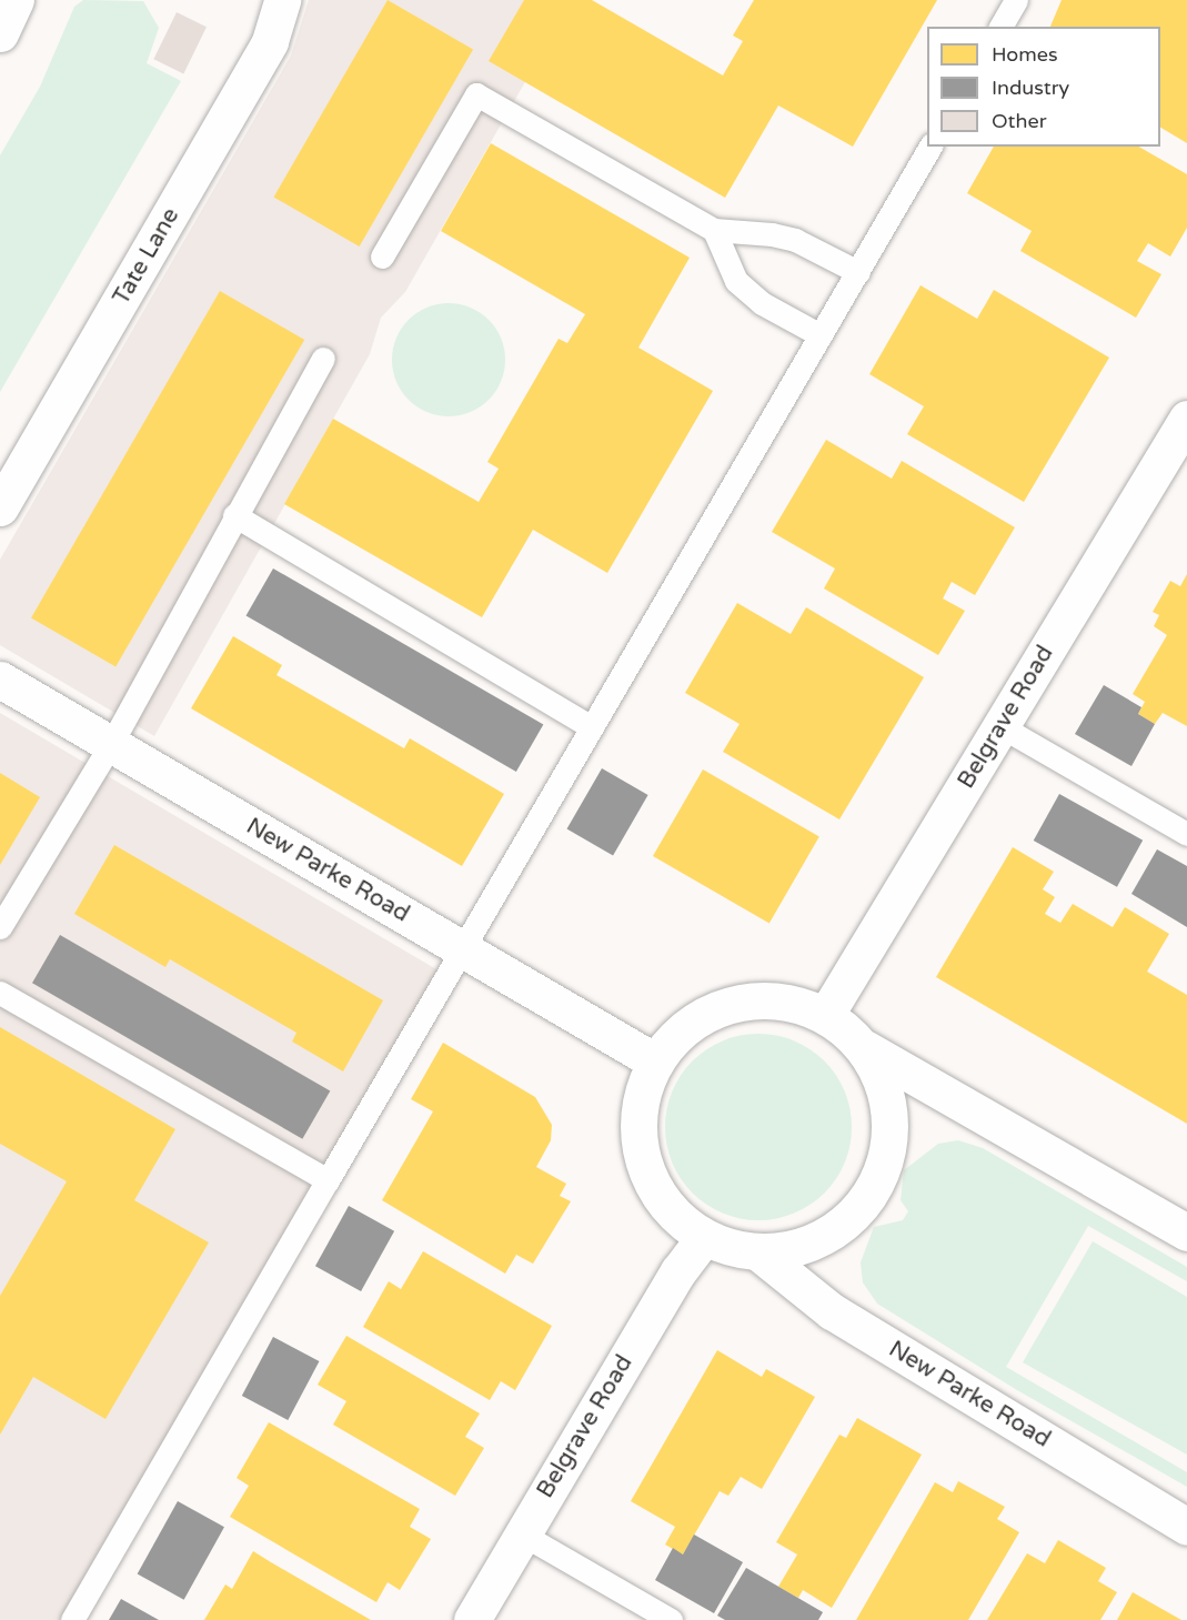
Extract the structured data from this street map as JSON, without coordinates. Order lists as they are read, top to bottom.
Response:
{
  "streets": {
    "street": ["Tate Lane", "Belgrave Road", "New Parke Road"]
  },
  "legend": ["Homes", "Industry", "Other"]
}
